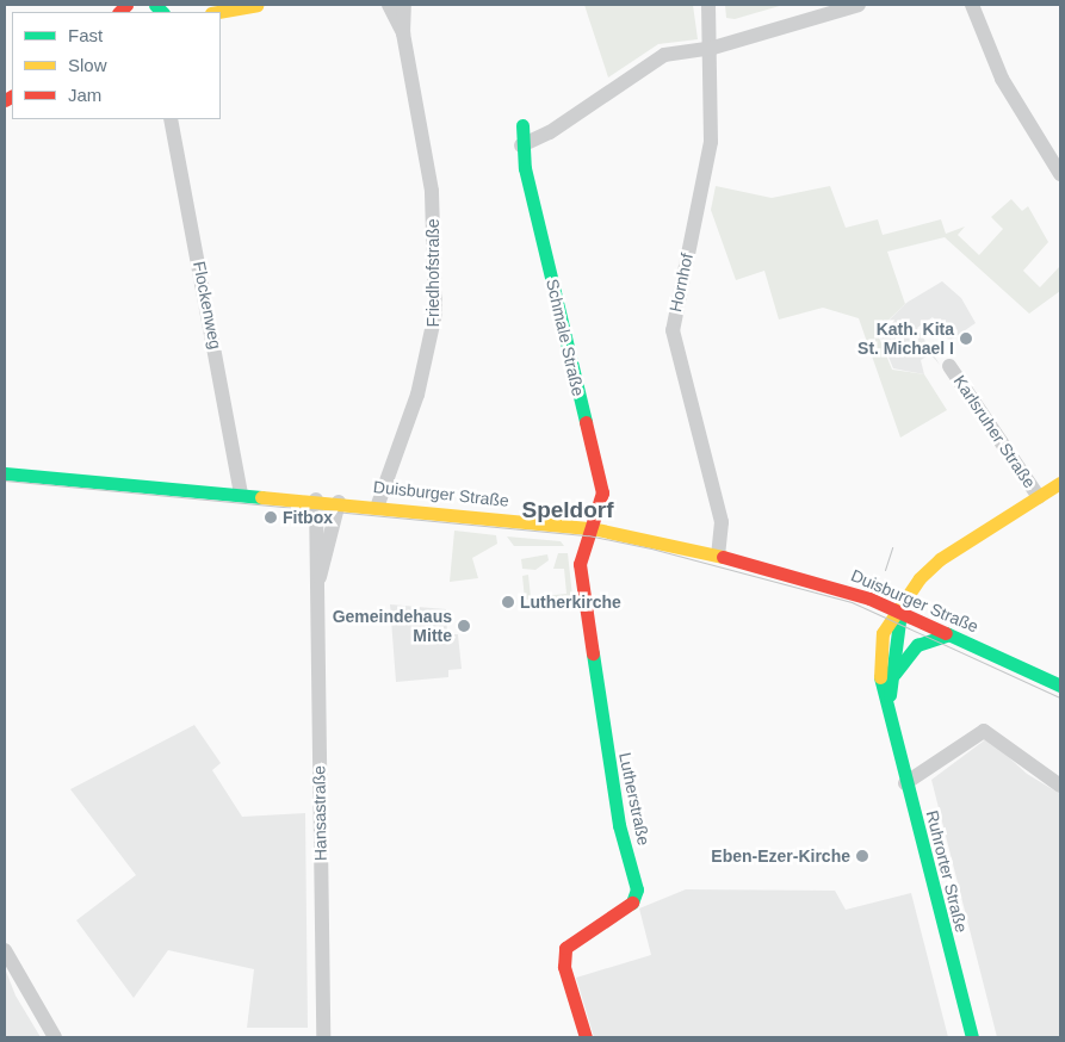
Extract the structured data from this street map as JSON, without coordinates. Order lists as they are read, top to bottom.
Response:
{
  "streets": {
    "street": [
      "Friedhofstraße",
      "Hornhof",
      "Flockenweg",
      "Schmale Straße",
      "Karlsruher Straße",
      "Duisburger Straße",
      "Lutherstraße",
      "Hansastraße",
      "Ruhrorter Straße"
    ]
  },
  "crossings": [
    ["Friedhofstraße", "Duisburger Straße"],
    ["Hornhof", "Duisburger Straße"],
    ["Flockenweg", "Duisburger Straße"],
    ["Schmale Straße", "Duisburger Straße"],
    ["Schmale Straße", "Lutherstraße"],
    ["Karlsruher Straße", "Duisburger Straße"],
    ["Karlsruher Straße", "Ruhrorter Straße"],
    ["Duisburger Straße", "Lutherstraße"],
    ["Duisburger Straße", "Hansastraße"],
    ["Duisburger Straße", "Ruhrorter Straße"]
  ],
  "districts": ["Speldorf"],
  "places": [
    "Kath. Kita St. Michael I",
    "Fitbox",
    "Lutherkirche",
    "Gemeindehaus Mitte",
    "Eben-Ezer-Kirche"
  ],
  "legend": ["Fast", "Slow", "Jam"]
}
